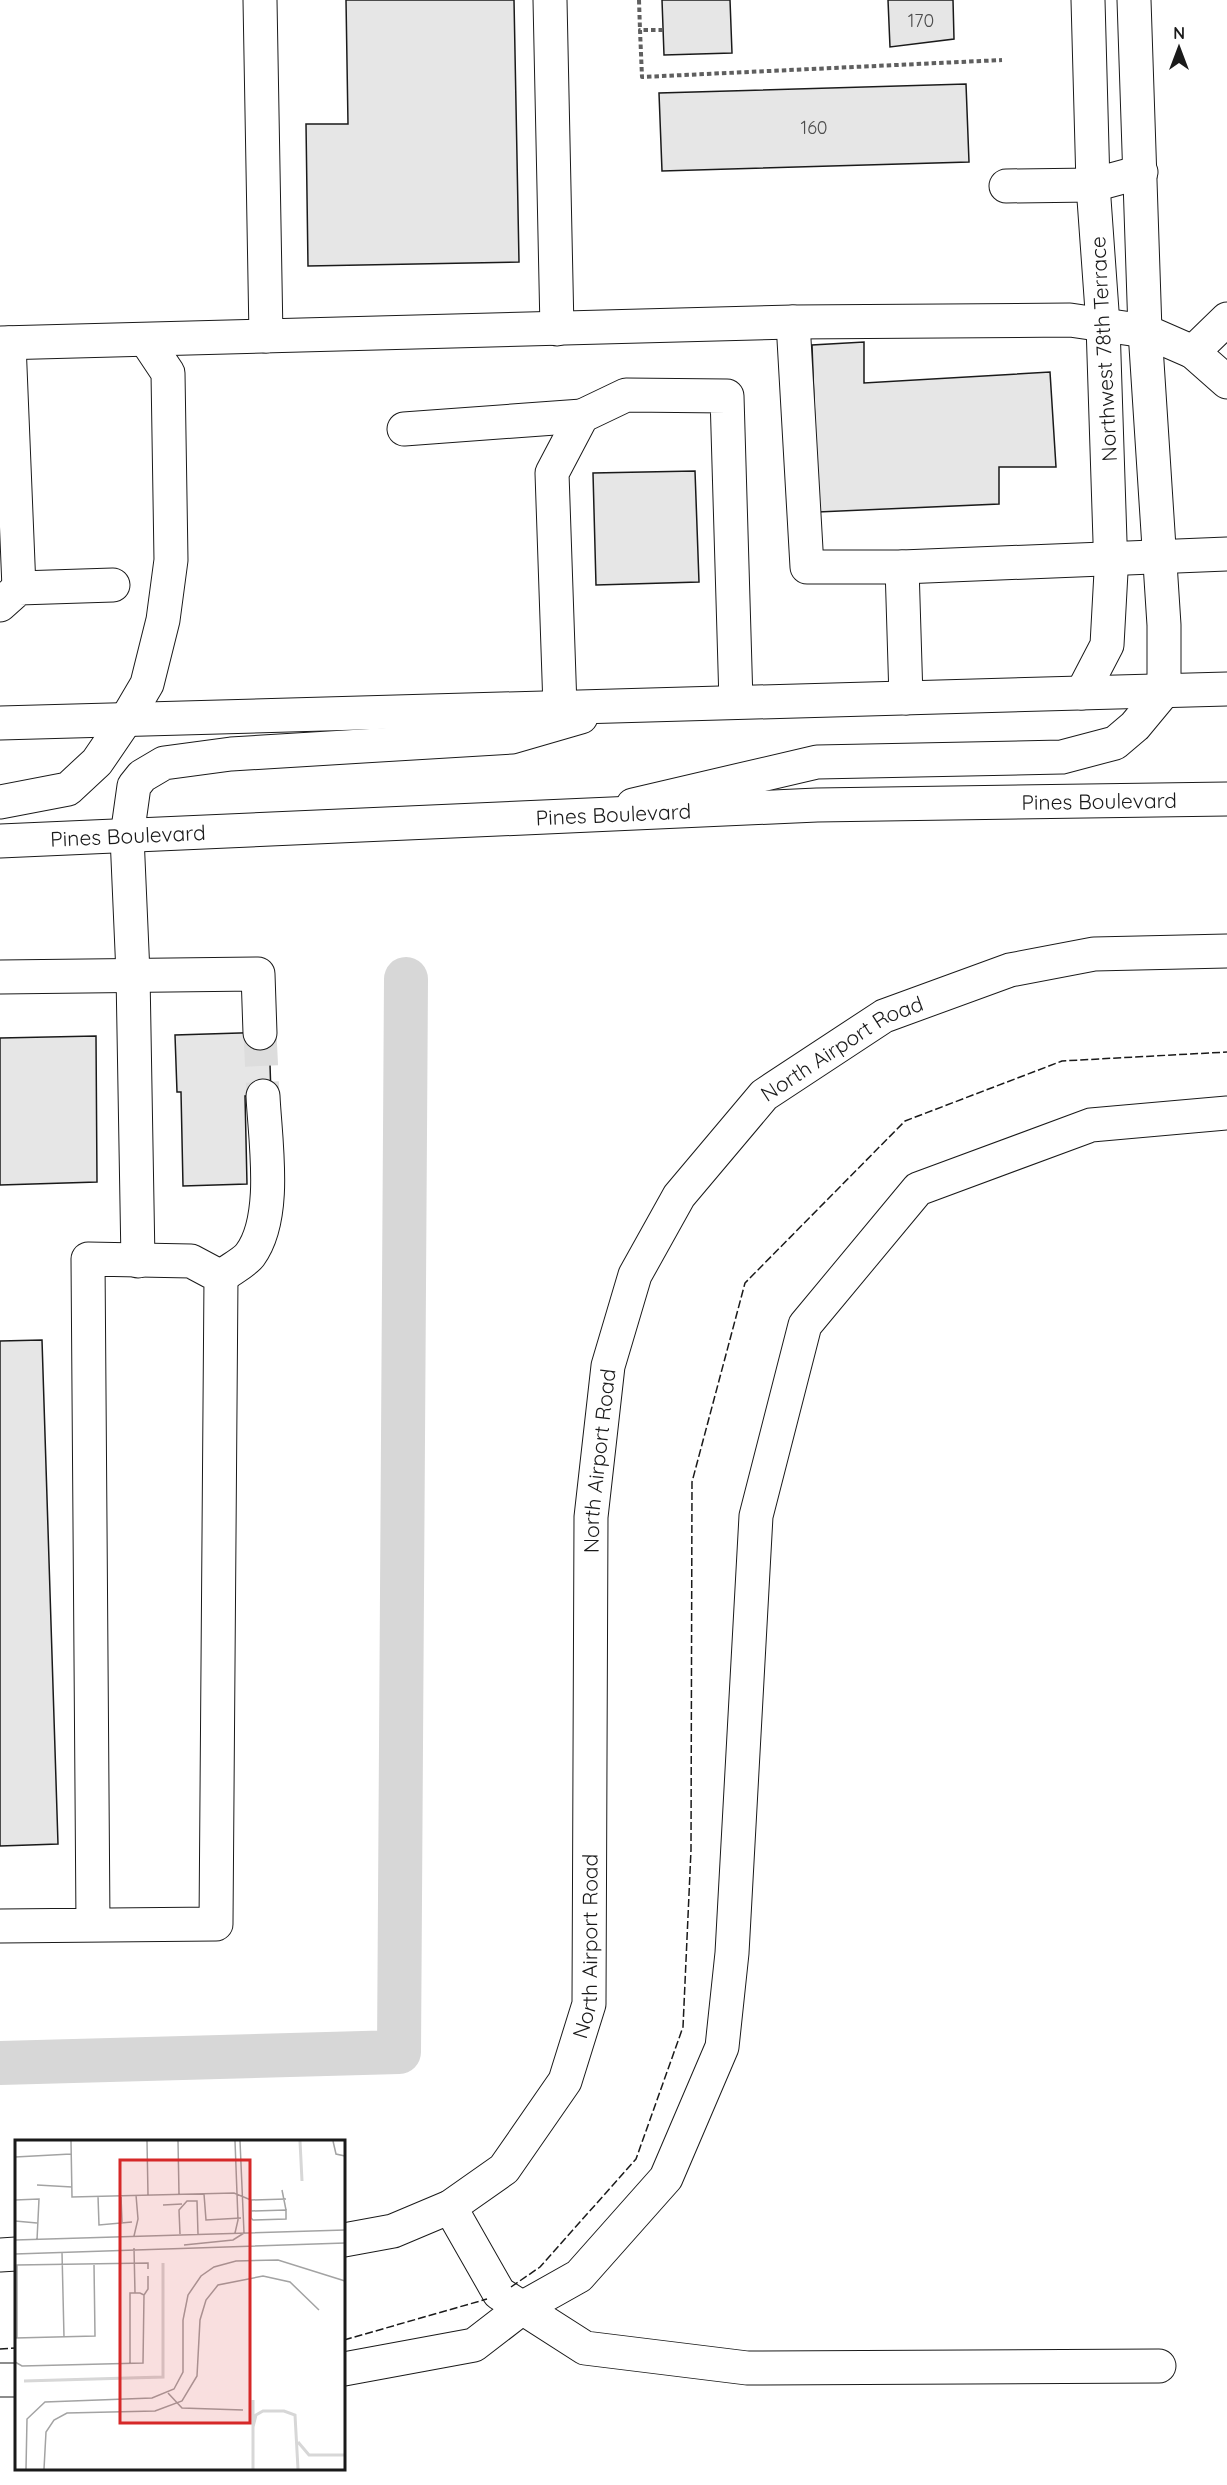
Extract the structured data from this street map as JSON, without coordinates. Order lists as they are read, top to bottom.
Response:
{
  "streets": {
    "main road": ["Northwest 78th Terrace", "Pines Boulevard", "North Airport Road"]
  },
  "house_numbers": ["170", "160"],
  "north": "top"
}
